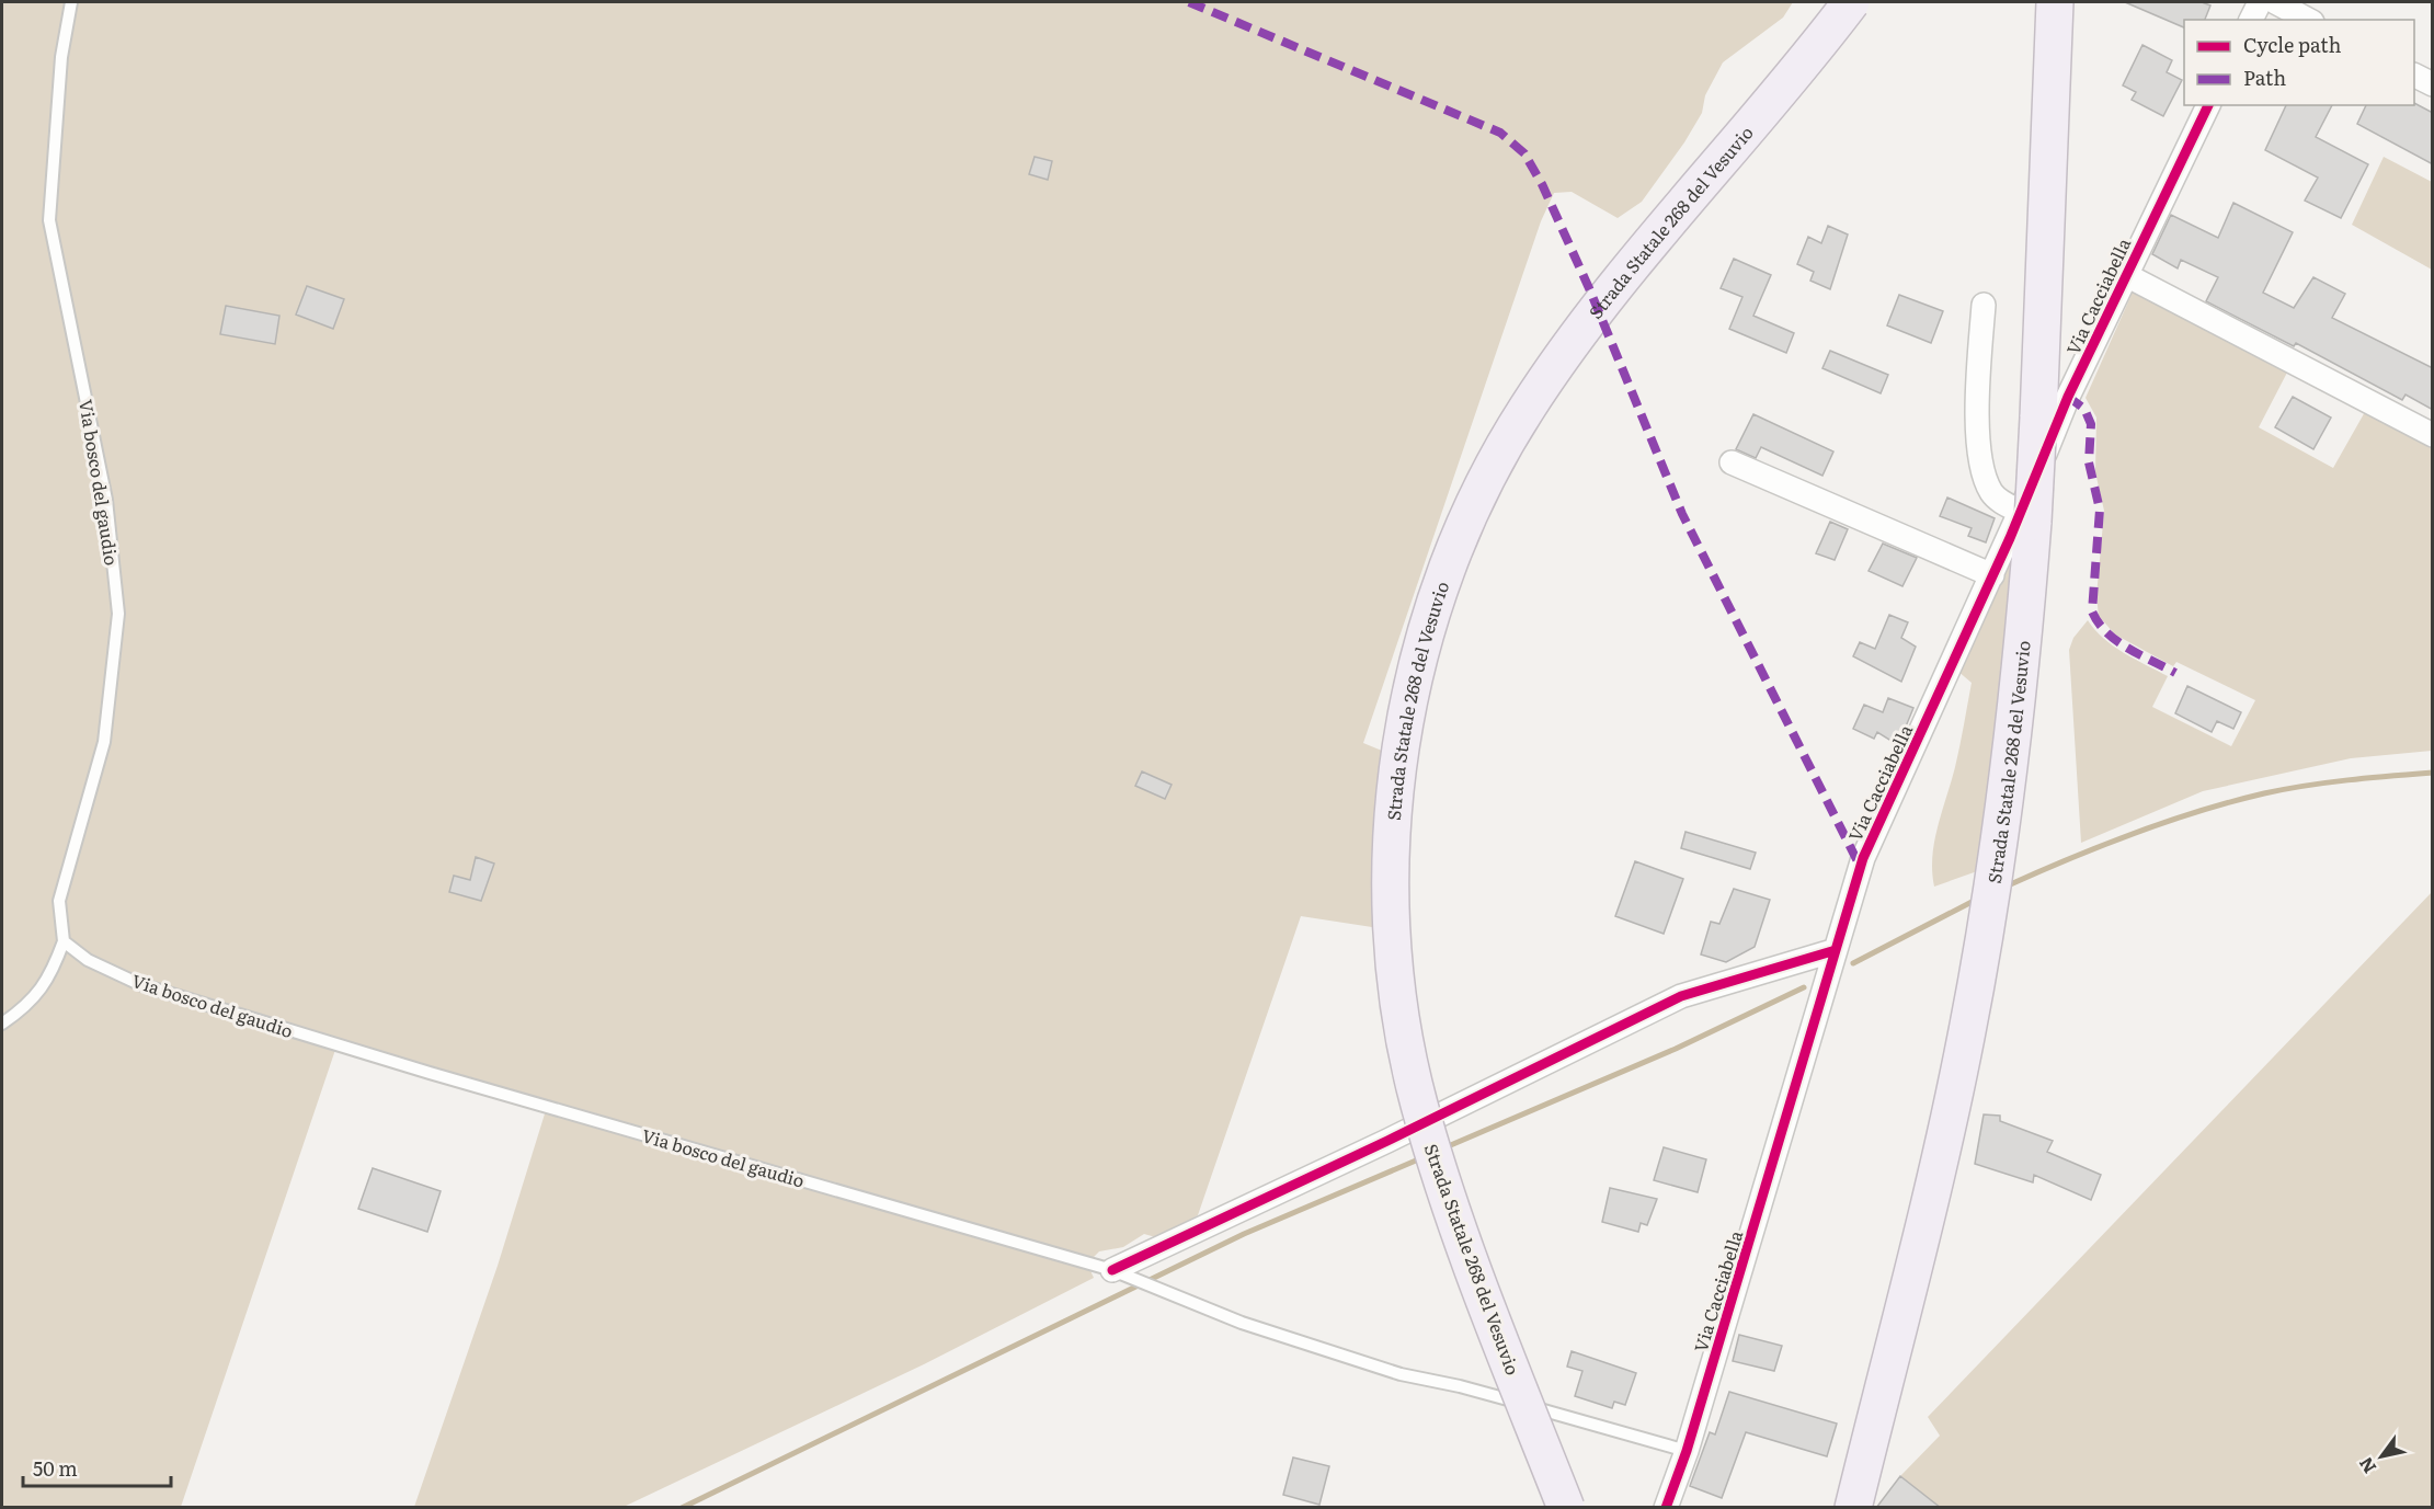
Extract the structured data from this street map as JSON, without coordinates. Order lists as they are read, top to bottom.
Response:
{
  "streets": {
    "highway": ["Strada Statale 268 del Vesuvio"],
    "street": ["Via Cacciabella"],
    "lane": ["Via bosco del gaudio"]
  },
  "crossings": [
    ["Strada Statale 268 del Vesuvio", "Via Cacciabella"],
    ["Via Cacciabella", "Via bosco del gaudio"]
  ],
  "legend": ["Cycle path", "Path"],
  "scale_bar": "50 m",
  "north": "bottom left"
}
